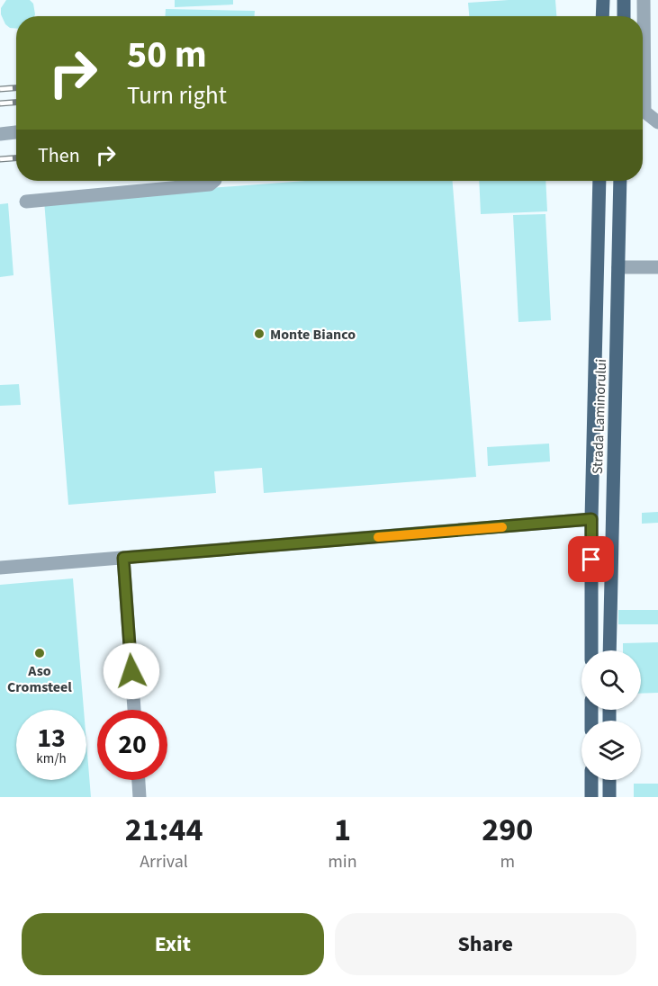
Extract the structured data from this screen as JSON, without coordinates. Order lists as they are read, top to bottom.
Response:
{
  "streets": {
    "main road": ["Strada Laminorului"]
  },
  "places": ["Monte Bianco", "Aso Cromsteel"],
  "page": {
    "turn": ["50 m", "Turn right"],
    "then": "Then",
    "speed": "13 km/h",
    "limit": "20",
    "eta": [
      "21:44",
      "Arrival",
      "1",
      "min",
      "290",
      "m"
    ],
    "buttons": ["Exit", "Share"]
  }
}
